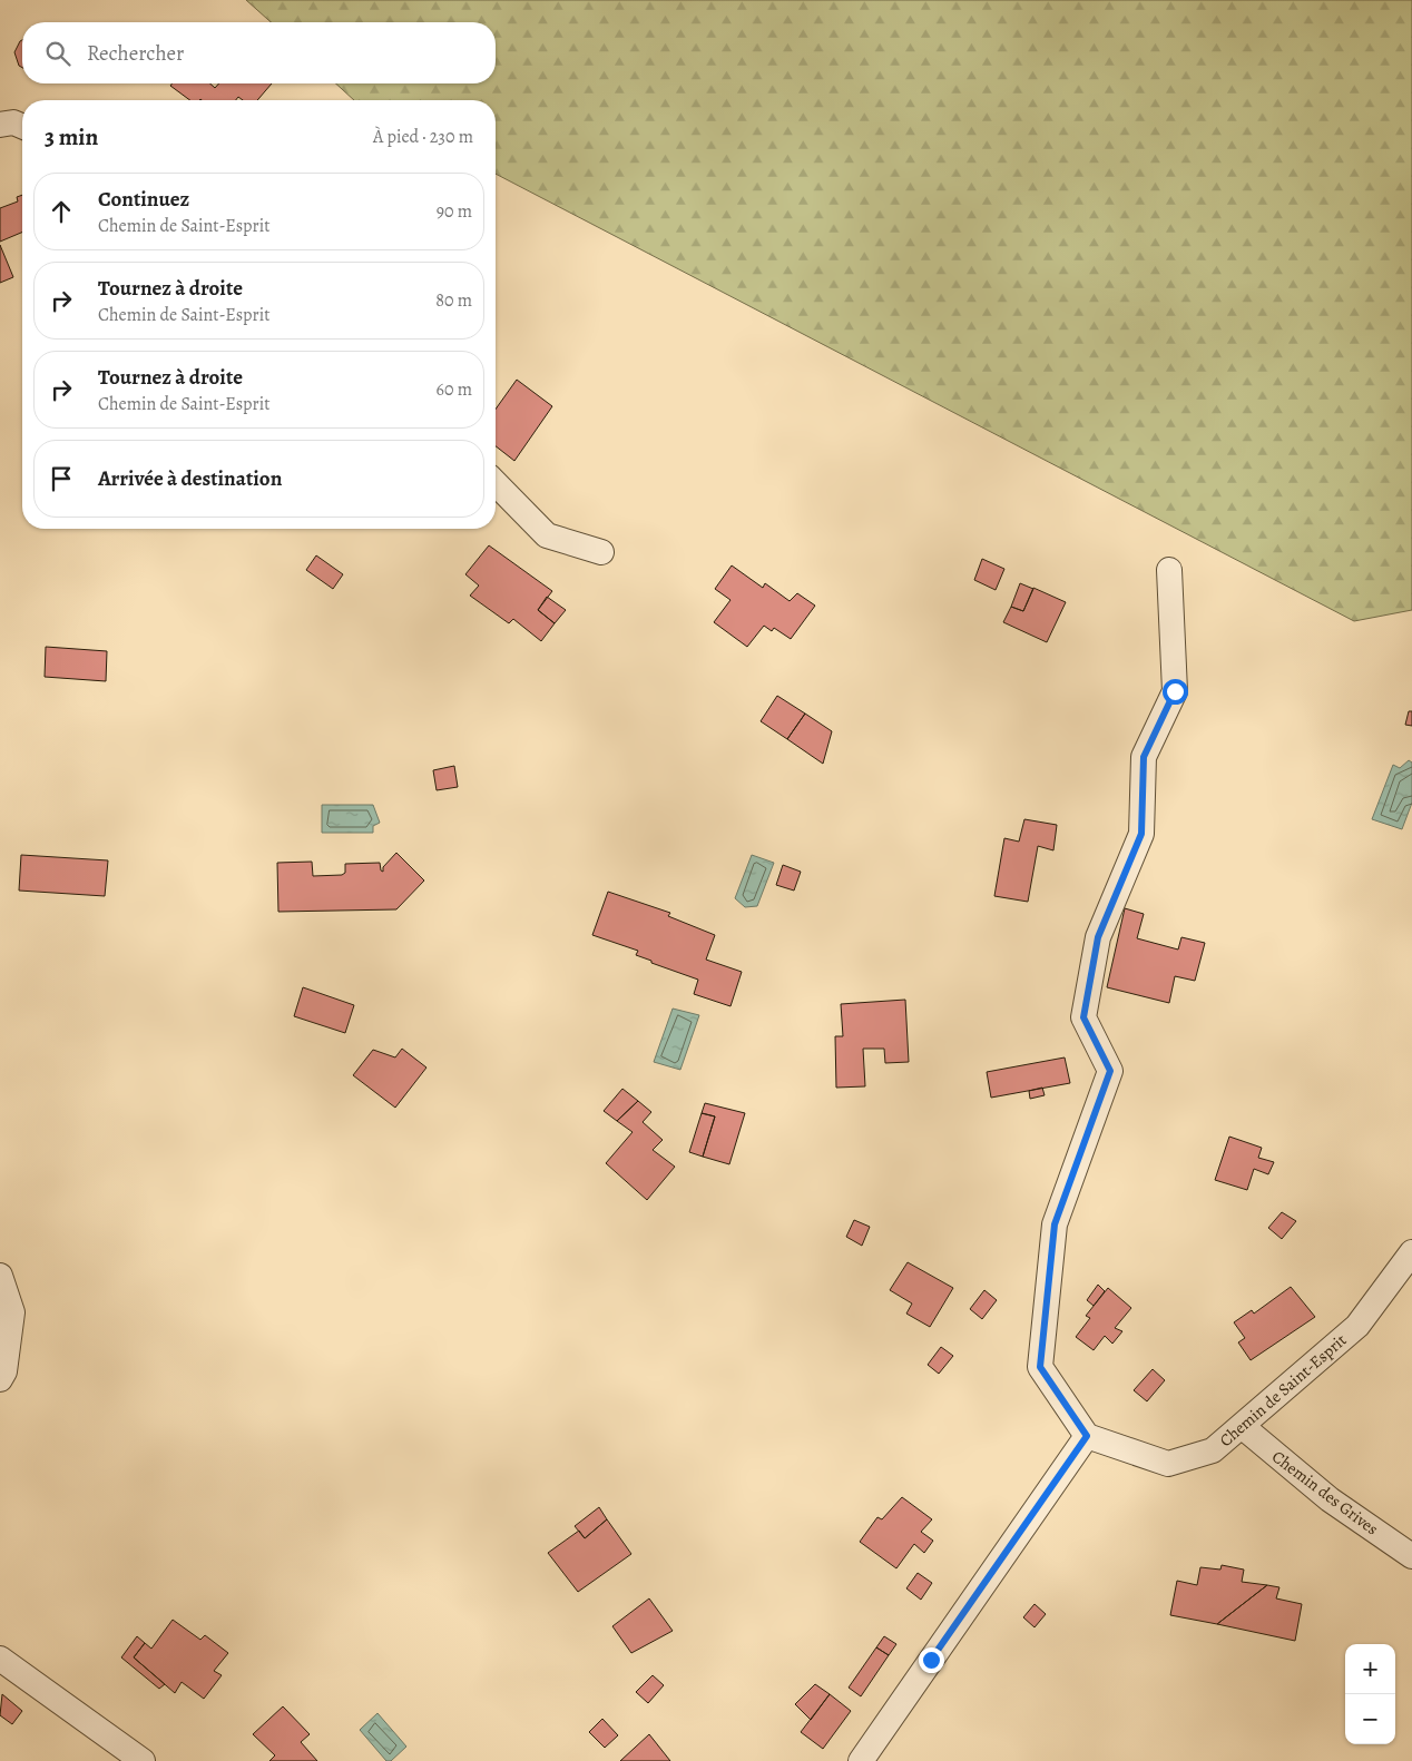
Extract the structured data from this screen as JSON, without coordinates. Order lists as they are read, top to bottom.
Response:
{
  "streets": {
    "street": ["Chemin de Saint-Esprit", "Chemin des Grives"]
  },
  "crossings": [
    ["Chemin de Saint-Esprit", "Chemin des Grives"]
  ],
  "page": {
    "search": "Rechercher",
    "heading": ["3 min", "À pied · 230 m"],
    "list": [
      ["Continuez", "Chemin de Saint-Esprit", "90 m"],
      ["Tournez à droite", "Chemin de Saint-Esprit", "80 m"],
      ["Tournez à droite", "Chemin de Saint-Esprit", "60 m"],
      "Arrivée à destination"
    ],
    "map_buttons": ["+", "−"]
  }
}
